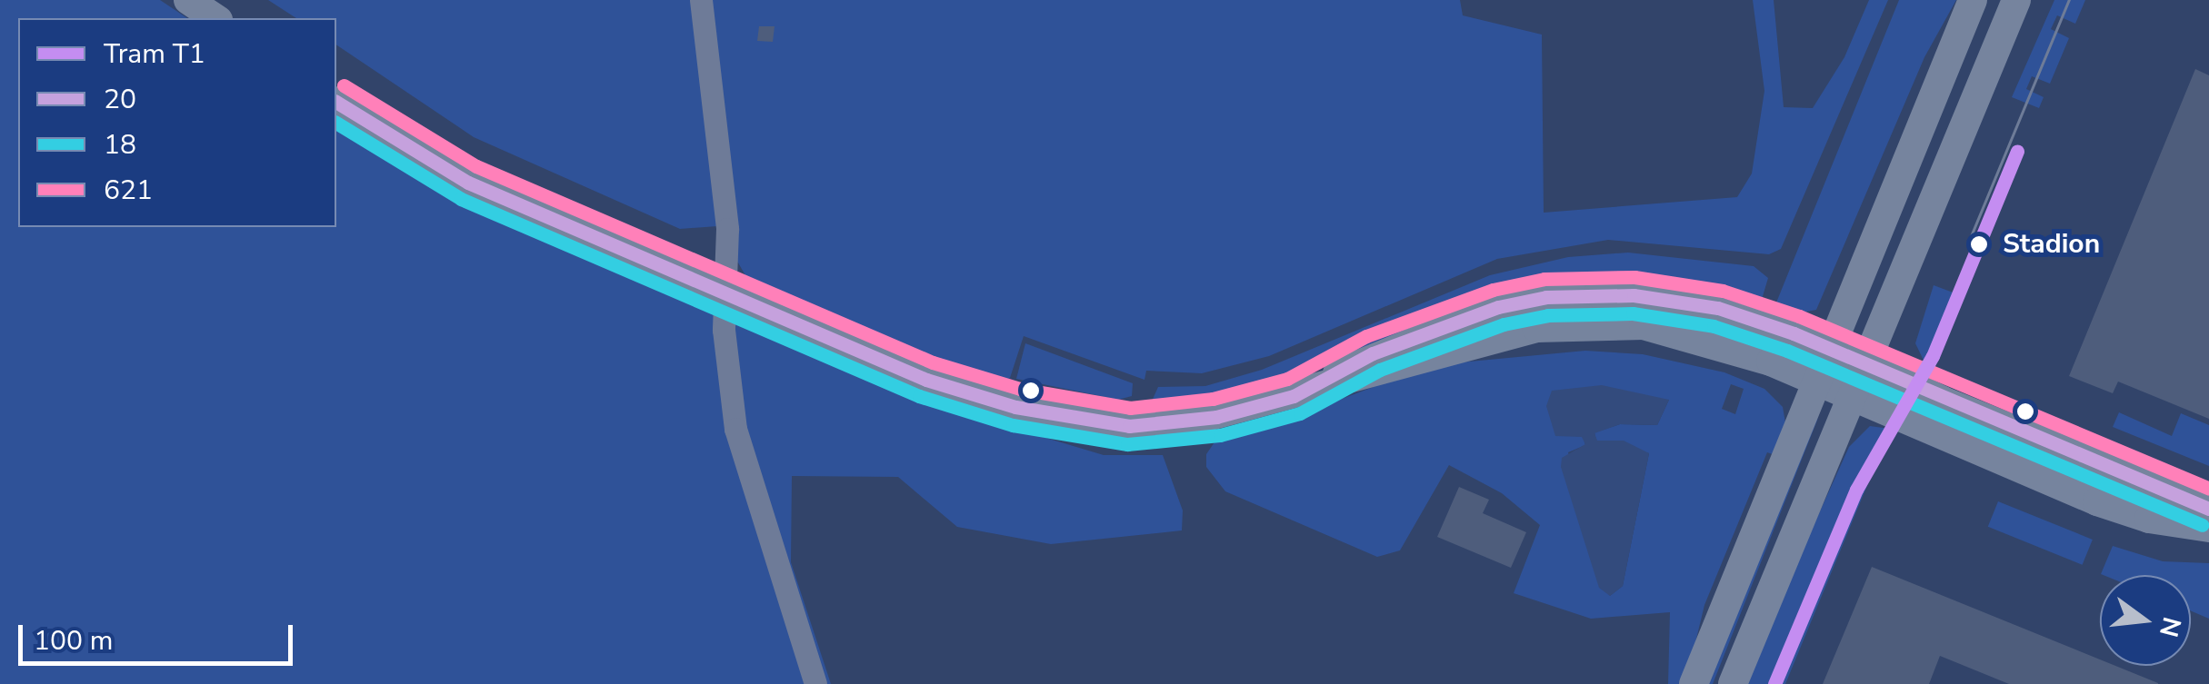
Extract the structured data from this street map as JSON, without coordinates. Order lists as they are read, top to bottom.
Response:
{
  "places": ["Stadion"],
  "lines": [
    "transit line 621",
    "transit line 20",
    "transit line 18",
    "tram line T1"
  ],
  "legend": [
    "Tram T1",
    "20",
    "18",
    "621"
  ],
  "scale_bar": "100 m",
  "north": "right"
}
